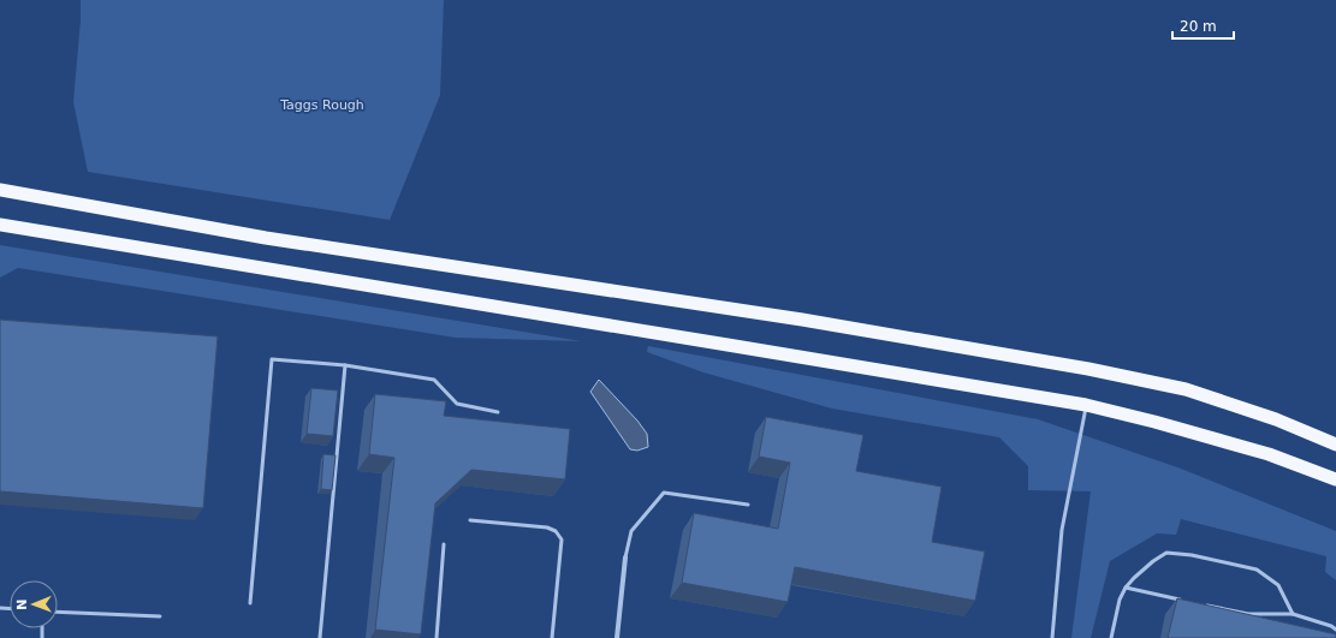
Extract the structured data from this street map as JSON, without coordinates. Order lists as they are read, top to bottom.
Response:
{
  "parks": ["Taggs Rough"],
  "scale_bar": "20 m",
  "north": "left"
}
